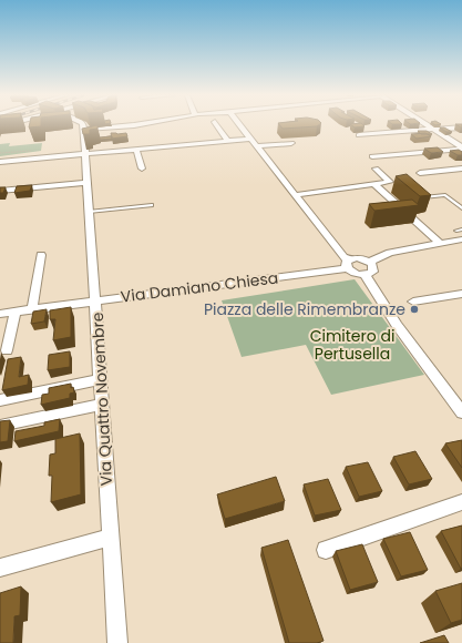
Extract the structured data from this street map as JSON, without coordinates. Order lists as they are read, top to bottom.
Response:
{
  "streets": {
    "street": ["Via Damiano Chiesa", "Via Quattro Novembre"]
  },
  "crossings": [
    ["Via Damiano Chiesa", "Via Quattro Novembre"]
  ],
  "parks": ["Cimitero di Pertusella"],
  "places": ["Piazza delle Rimembranze"]
}
